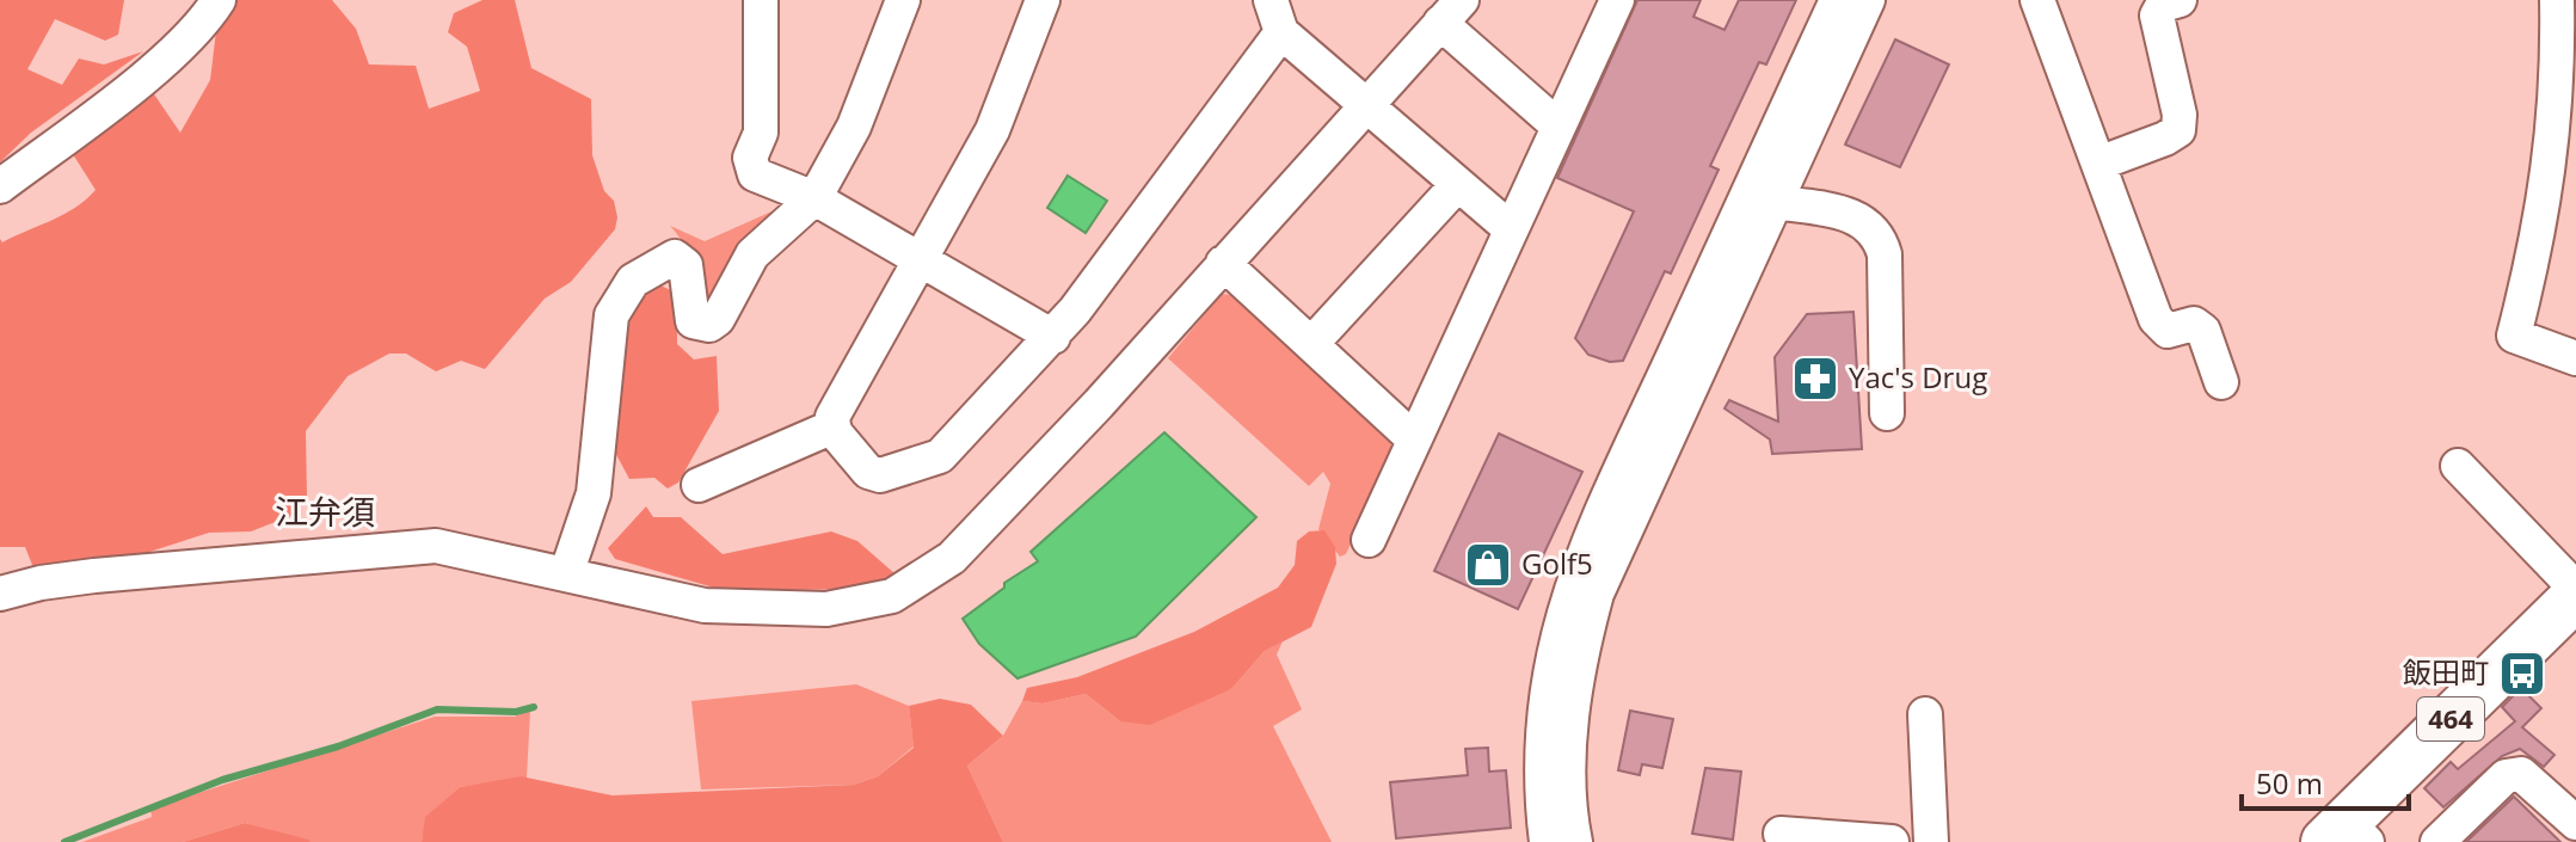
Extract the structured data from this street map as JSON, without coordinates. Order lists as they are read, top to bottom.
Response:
{
  "streets": {
    "highway": ["464"]
  },
  "districts": ["江弁須"],
  "places": {
    "pharmacy": ["Yac's Drug"],
    "shop": ["Golf5"],
    "bus stop": ["飯田町"]
  },
  "scale_bar": "50 m"
}
